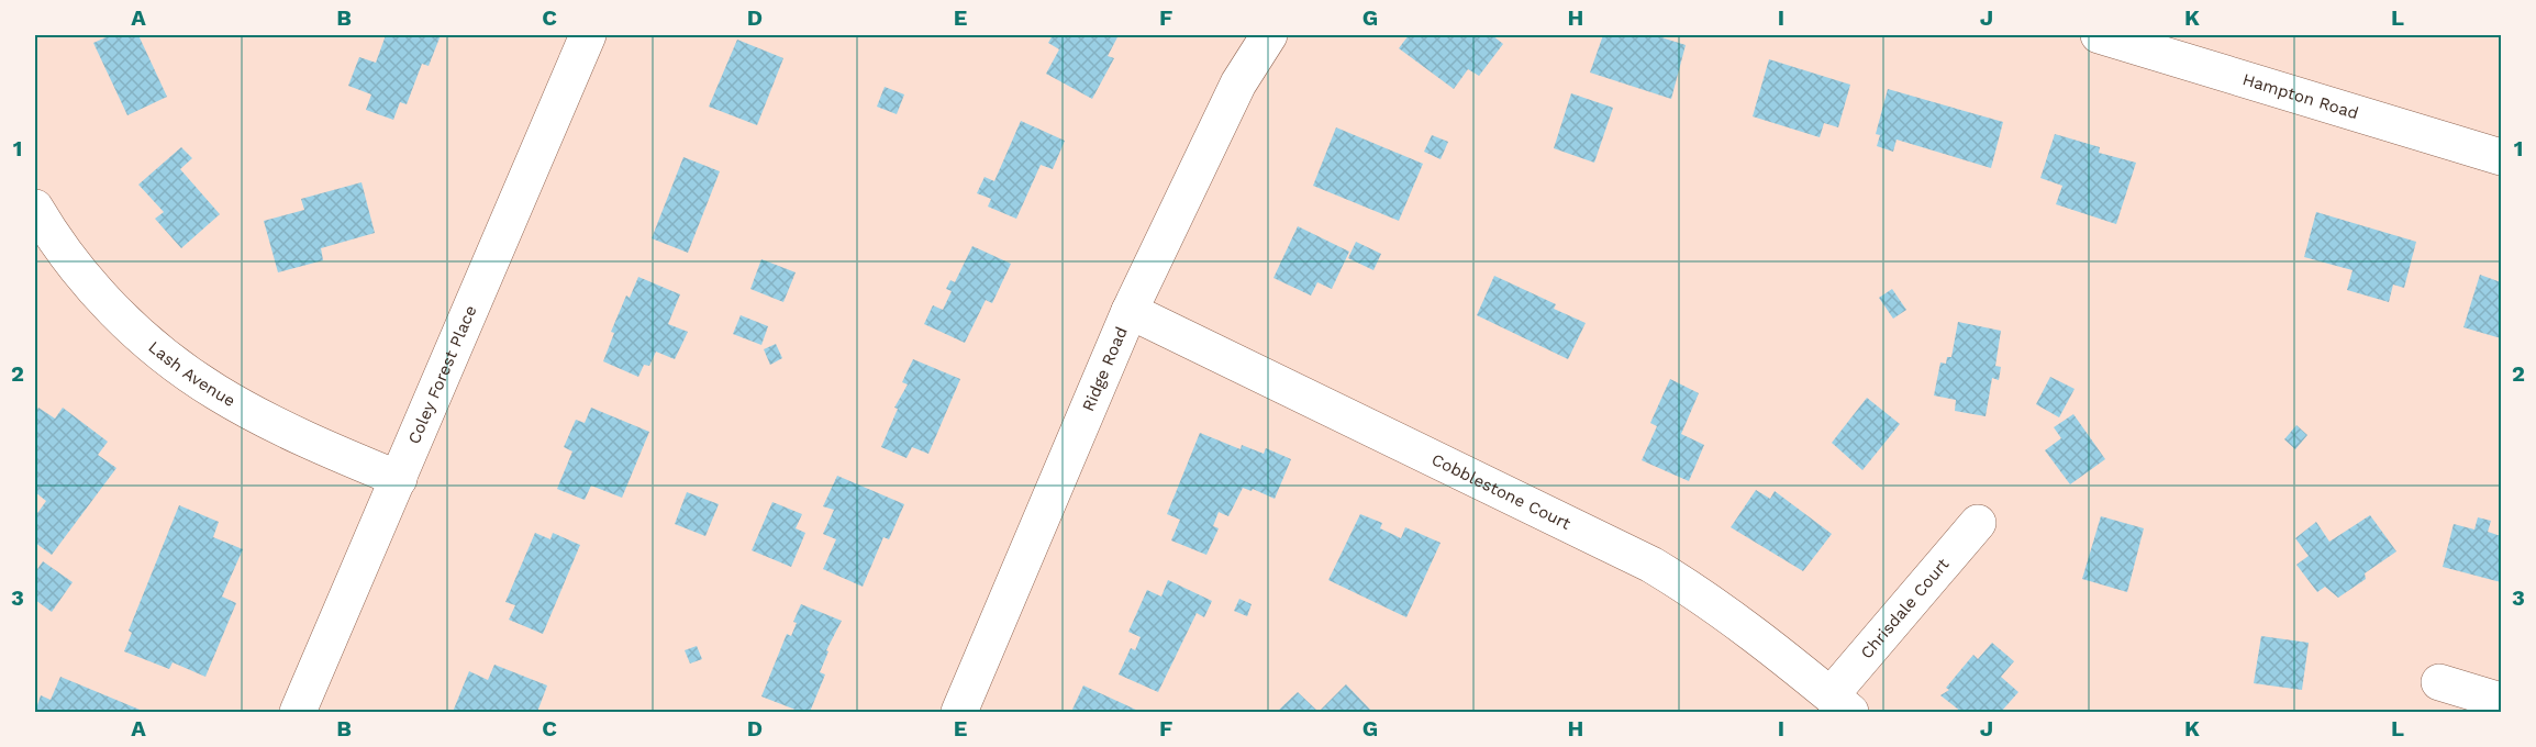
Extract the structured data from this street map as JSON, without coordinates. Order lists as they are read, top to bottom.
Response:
{
  "streets": {
    "street": [
      "Hampton Road",
      "Ridge Road",
      "Lash Avenue",
      "Coley Forest Place",
      "Cobblestone Court",
      "Chrisdale Court"
    ]
  },
  "crossings": [
    ["Ridge Road", "Cobblestone Court"],
    ["Lash Avenue", "Coley Forest Place"],
    ["Cobblestone Court", "Chrisdale Court"]
  ],
  "grid": {
    "columns": [
      "A",
      "B",
      "C",
      "D",
      "E",
      "F",
      "G",
      "H",
      "I",
      "J",
      "K",
      "L"
    ],
    "rows": ["1", "2", "3"]
  }
}
